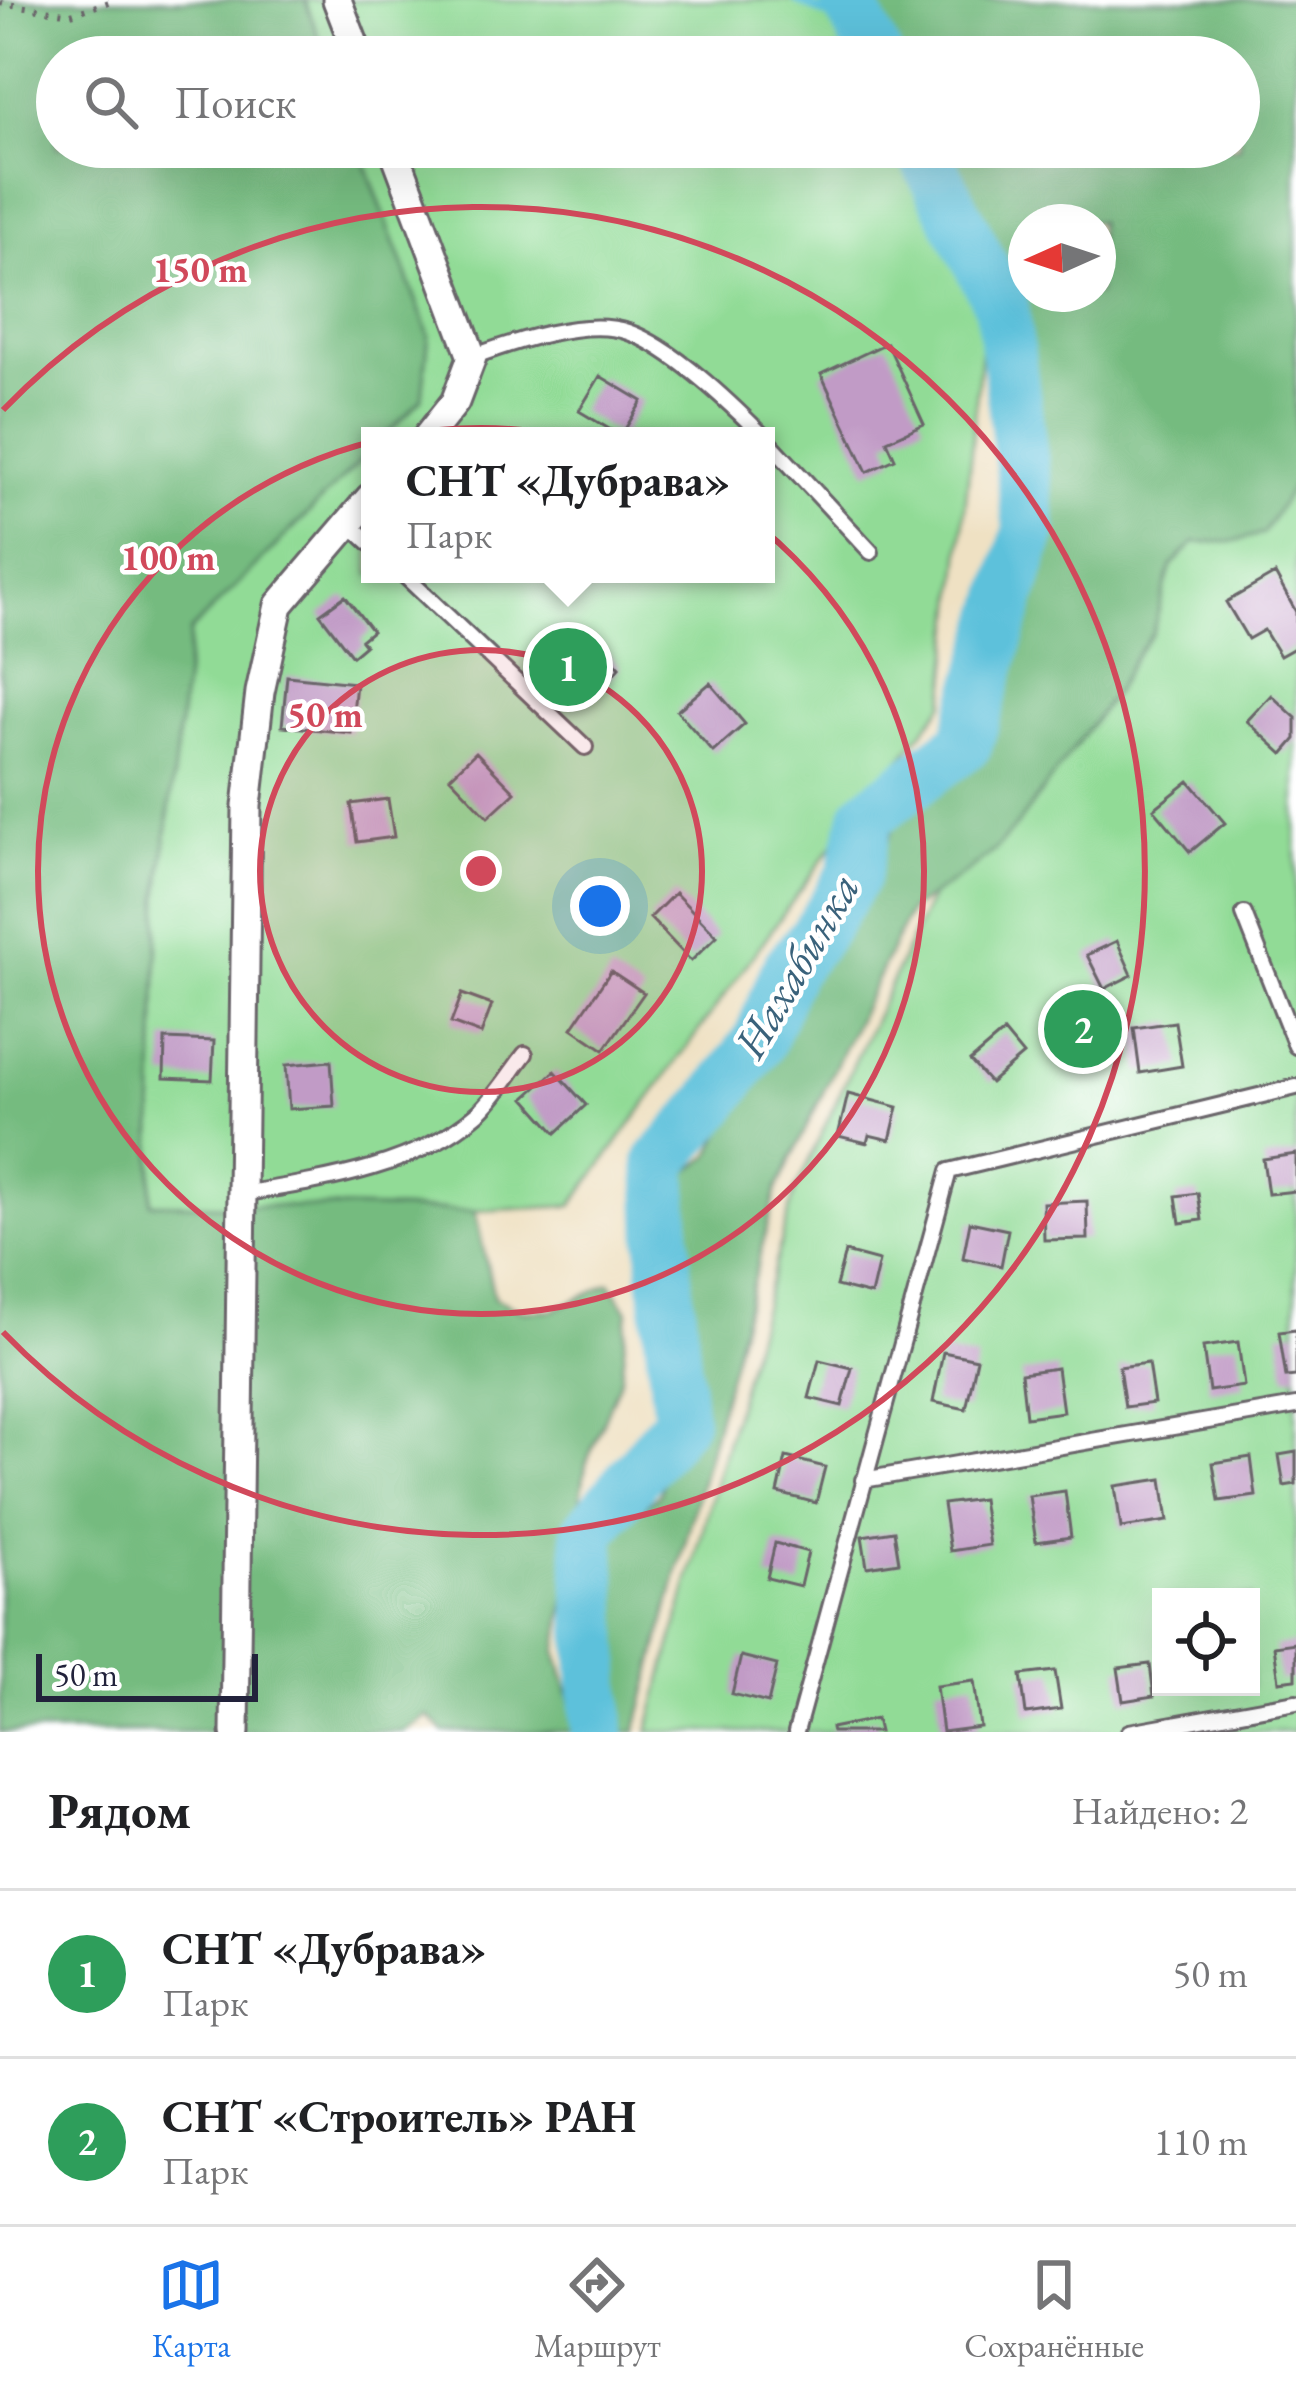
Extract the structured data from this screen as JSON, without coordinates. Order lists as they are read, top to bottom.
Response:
{
  "water": ["Нахабинка"],
  "scale_bar": "50 m",
  "north": "left",
  "page": {
    "search": "Поиск",
    "popup": ["СНТ «Дубрава»", "Парк"],
    "pins": ["1", "2"],
    "scale": "50 m",
    "heading": ["Рядом", "Найдено: 2"],
    "list": [
      {
        "mark": "1",
        "name": "СНТ «Дубрава»",
        "note": "Парк",
        "value": "50 m"
      },
      {
        "mark": "2",
        "name": "СНТ «Строитель» РАН",
        "note": "Парк",
        "value": "110 m"
      }
    ],
    "nav": ["Карта", "Маршрут", "Сохранённые"]
  },
  "rings": ["150 m", "100 m", "50 m"]
}
